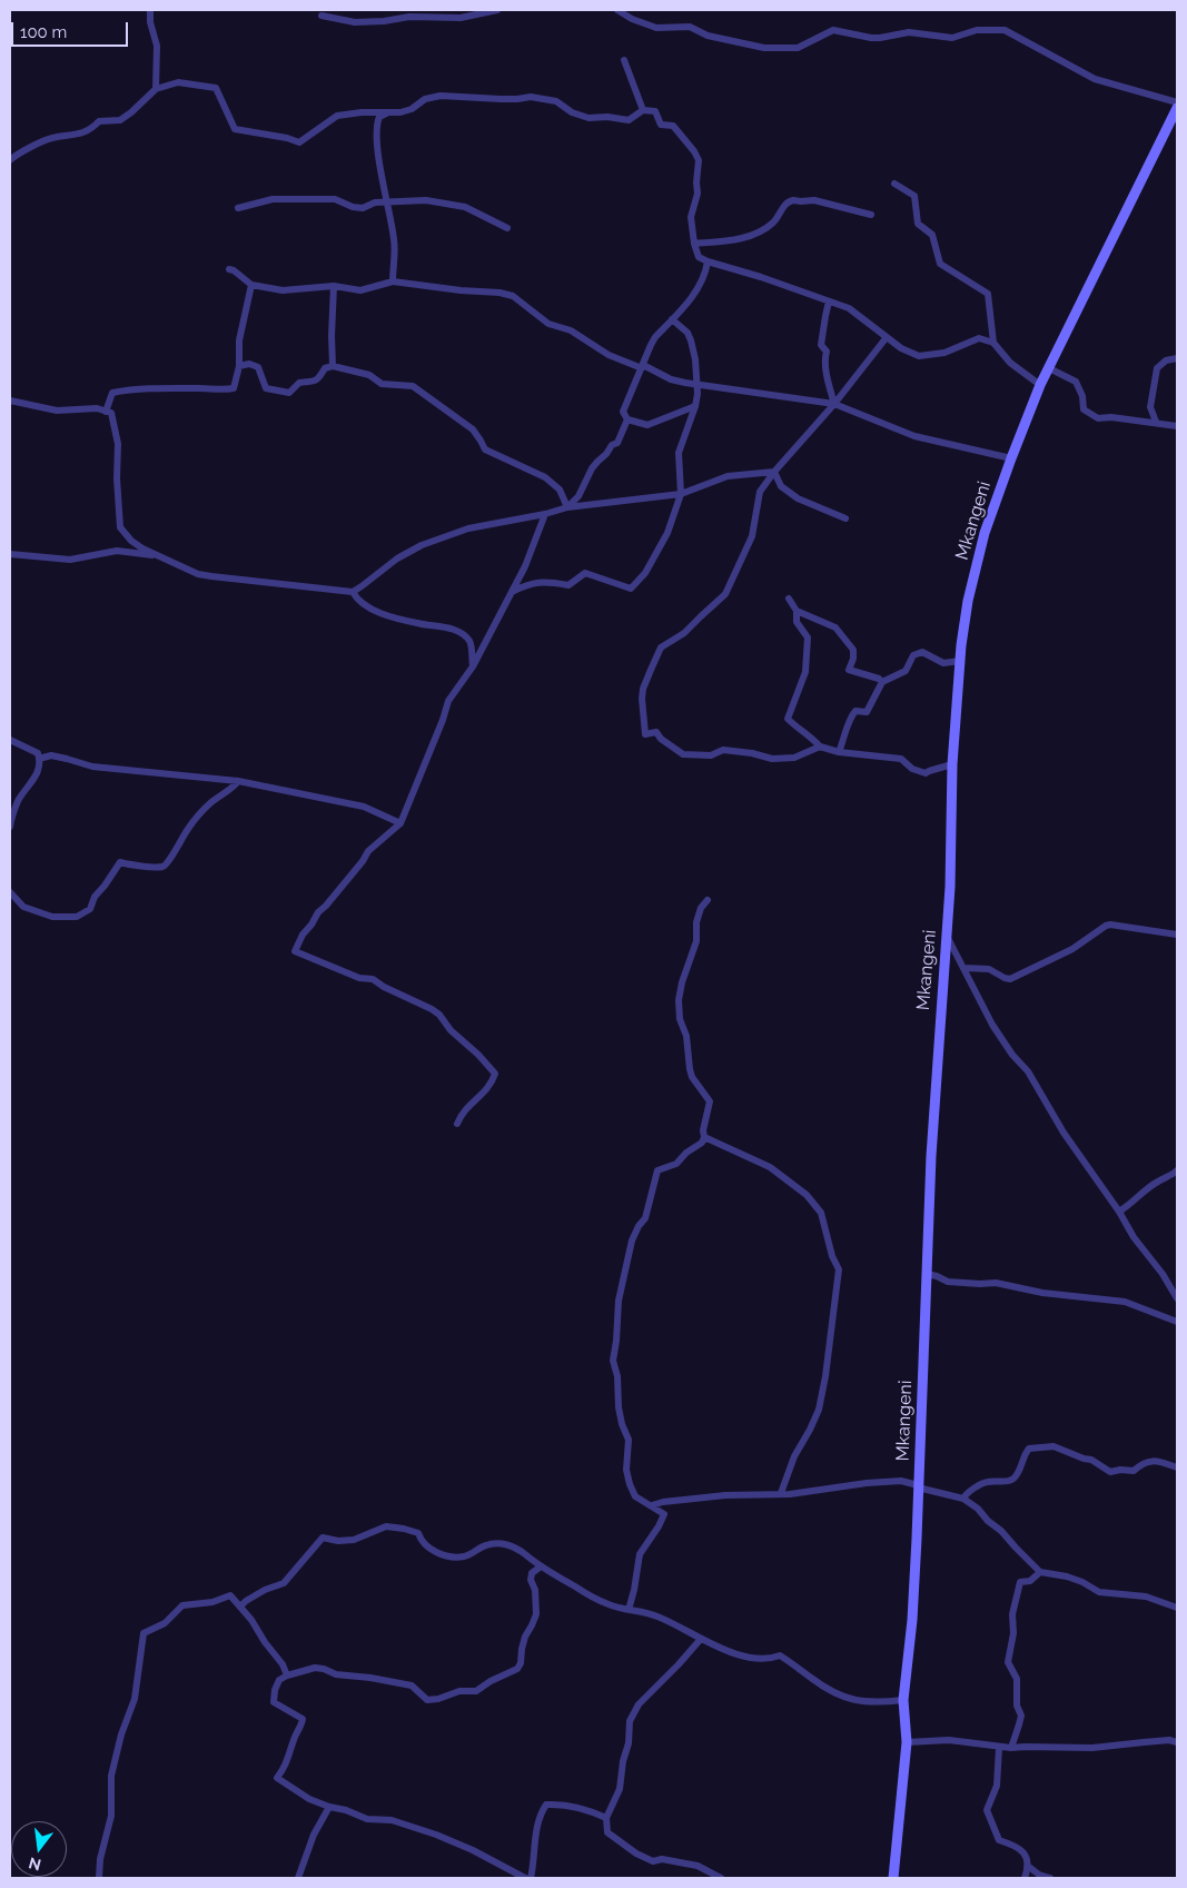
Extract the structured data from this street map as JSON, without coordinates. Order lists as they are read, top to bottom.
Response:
{
  "streets": {
    "street": ["Mkangeni"]
  },
  "scale_bar": "100 m",
  "north": "bottom"
}
